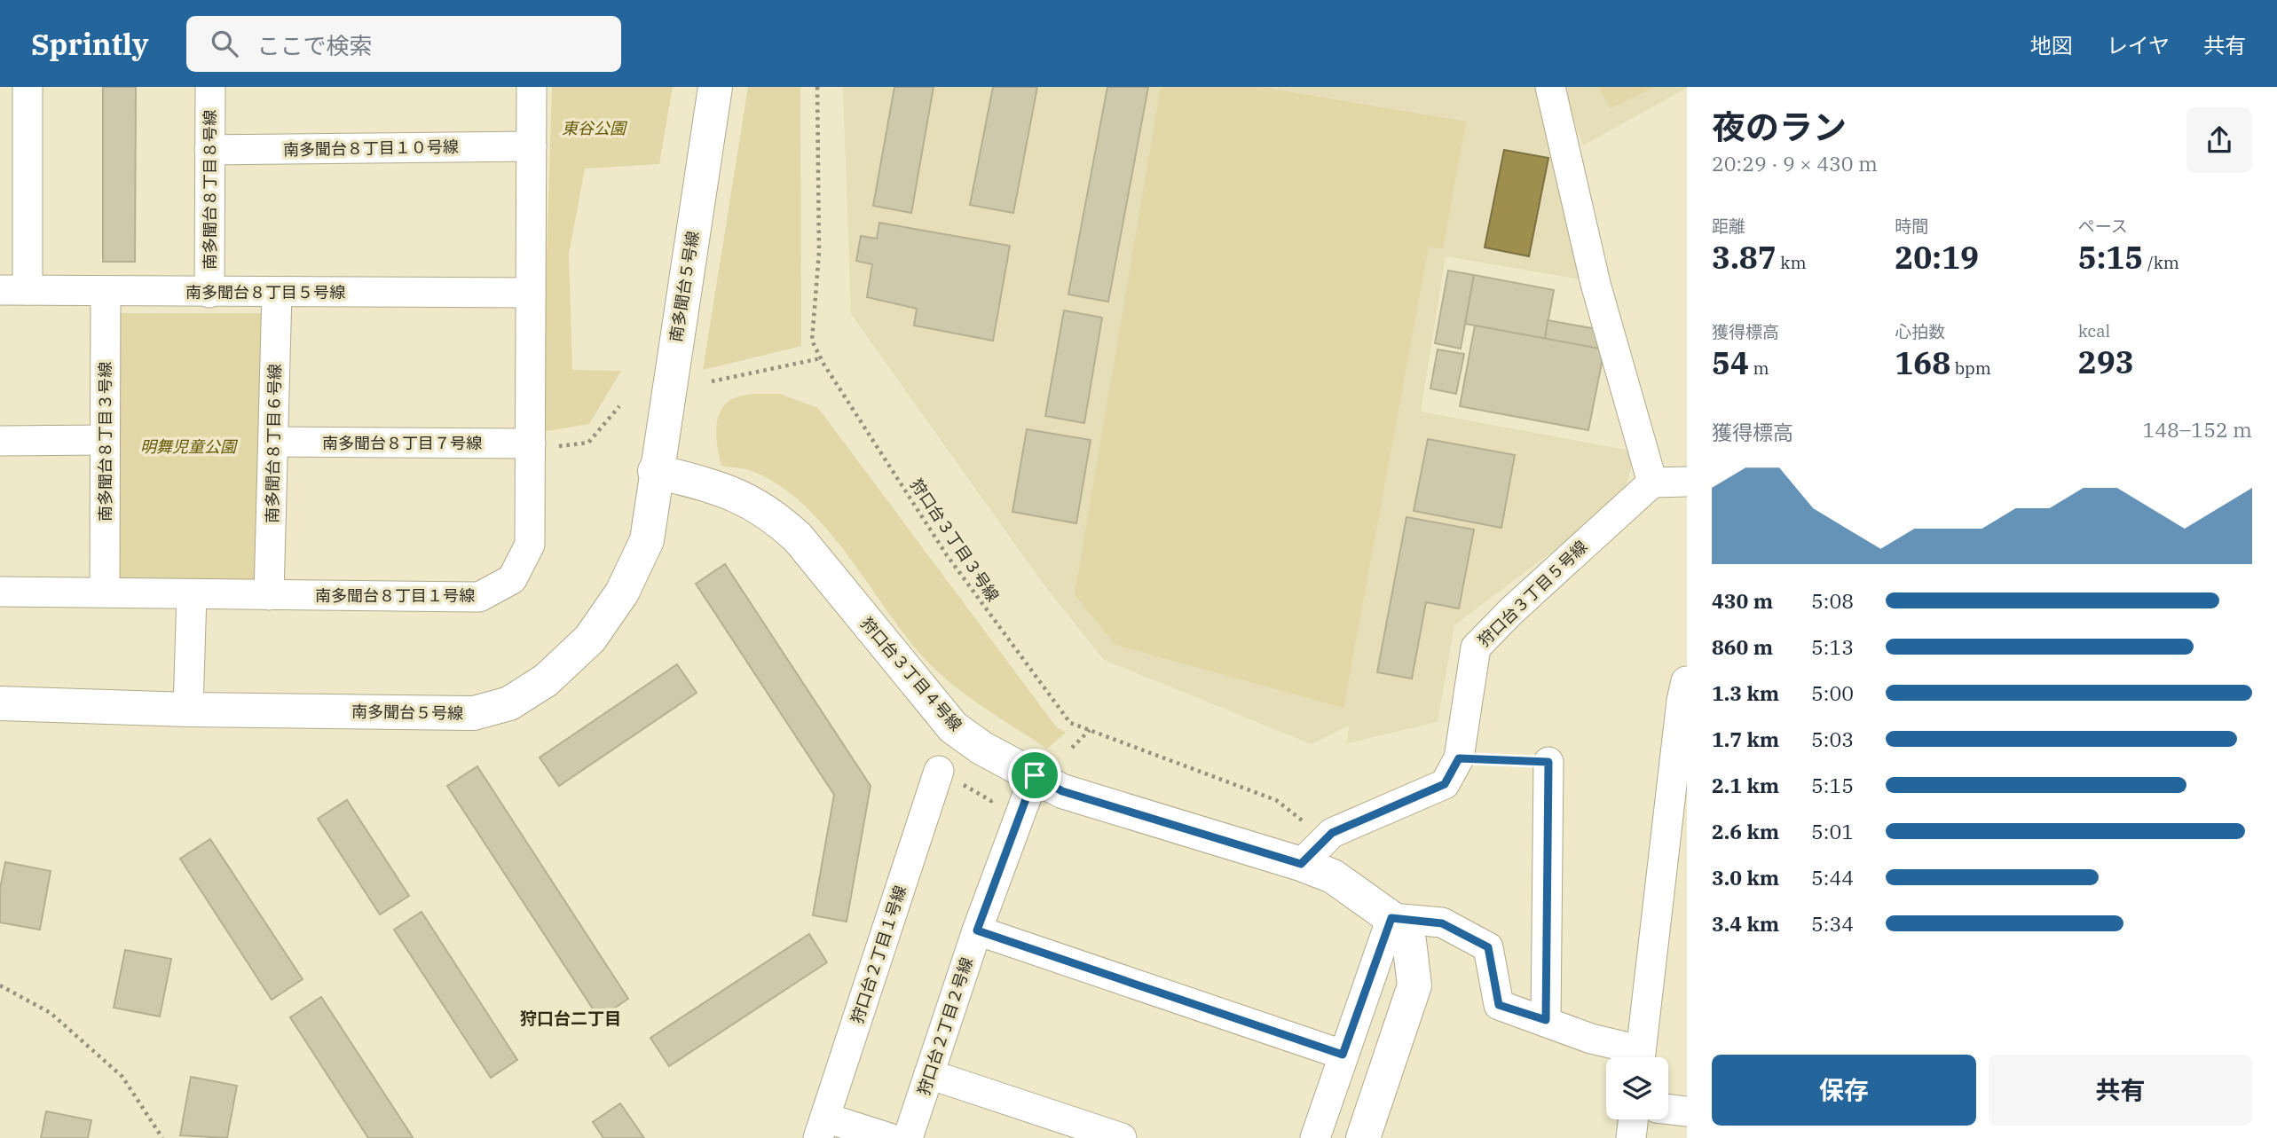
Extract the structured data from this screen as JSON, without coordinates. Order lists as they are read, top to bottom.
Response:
{
  "streets": {
    "street": [
      "南多聞台８丁目１０号線",
      "南多聞台８丁目８号線",
      "南多聞台５号線",
      "南多聞台８丁目５号線",
      "南多聞台８丁目３号線",
      "南多聞台８丁目７号線",
      "南多聞台８丁目６号線",
      "狩口台３丁目５号線",
      "南多聞台８丁目１号線",
      "狩口台３丁目４号線",
      "狩口台２丁目１号線",
      "狩口台２丁目２号線"
    ],
    "path": ["狩口台３丁目３号線"]
  },
  "crossings": [
    ["南多聞台８丁目１０号線", "南多聞台８丁目８号線"],
    ["南多聞台８丁目１０号線", "南多聞台８丁目１号線"],
    ["南多聞台８丁目８号線", "南多聞台８丁目５号線"],
    ["南多聞台５号線", "狩口台３丁目４号線"],
    ["南多聞台８丁目５号線", "南多聞台８丁目３号線"],
    ["南多聞台８丁目５号線", "南多聞台８丁目６号線"],
    ["南多聞台８丁目５号線", "南多聞台８丁目１号線"],
    ["南多聞台８丁目３号線", "南多聞台８丁目１号線"],
    ["南多聞台８丁目７号線", "南多聞台８丁目６号線"],
    ["南多聞台８丁目７号線", "南多聞台８丁目１号線"],
    ["南多聞台８丁目６号線", "南多聞台８丁目１号線"],
    ["狩口台３丁目３号線", "狩口台３丁目５号線"],
    ["狩口台３丁目５号線", "狩口台３丁目４号線"],
    ["狩口台３丁目４号線", "狩口台２丁目２号線"]
  ],
  "districts": ["狩口台二丁目"],
  "parks": ["東谷公園", "明舞児童公園"],
  "page": {
    "header": "Sprintly",
    "search": "ここで検索",
    "nav": ["地図", "レイヤ", "共有"],
    "heading": ["夜のラン", "20:29 · 9 × 430 m"],
    "stats": [
      ["距離", "3.87 km"],
      ["時間", "20:19"],
      ["ペース", "5:15 /km"],
      ["獲得標高", "54 m"],
      ["心拍数", "168 bpm"],
      ["kcal", "293"]
    ],
    "chart": ["獲得標高", "148–152 m"],
    "list": [
      {
        "name": "430 m",
        "note": "5:08"
      },
      {
        "name": "860 m",
        "note": "5:13"
      },
      {
        "name": "1.3 km",
        "note": "5:00"
      },
      {
        "name": "1.7 km",
        "note": "5:03"
      },
      {
        "name": "2.1 km",
        "note": "5:15"
      },
      {
        "name": "2.6 km",
        "note": "5:01"
      },
      {
        "name": "3.0 km",
        "note": "5:44"
      },
      {
        "name": "3.4 km",
        "note": "5:34"
      }
    ],
    "buttons": ["保存", "共有"]
  }
}
